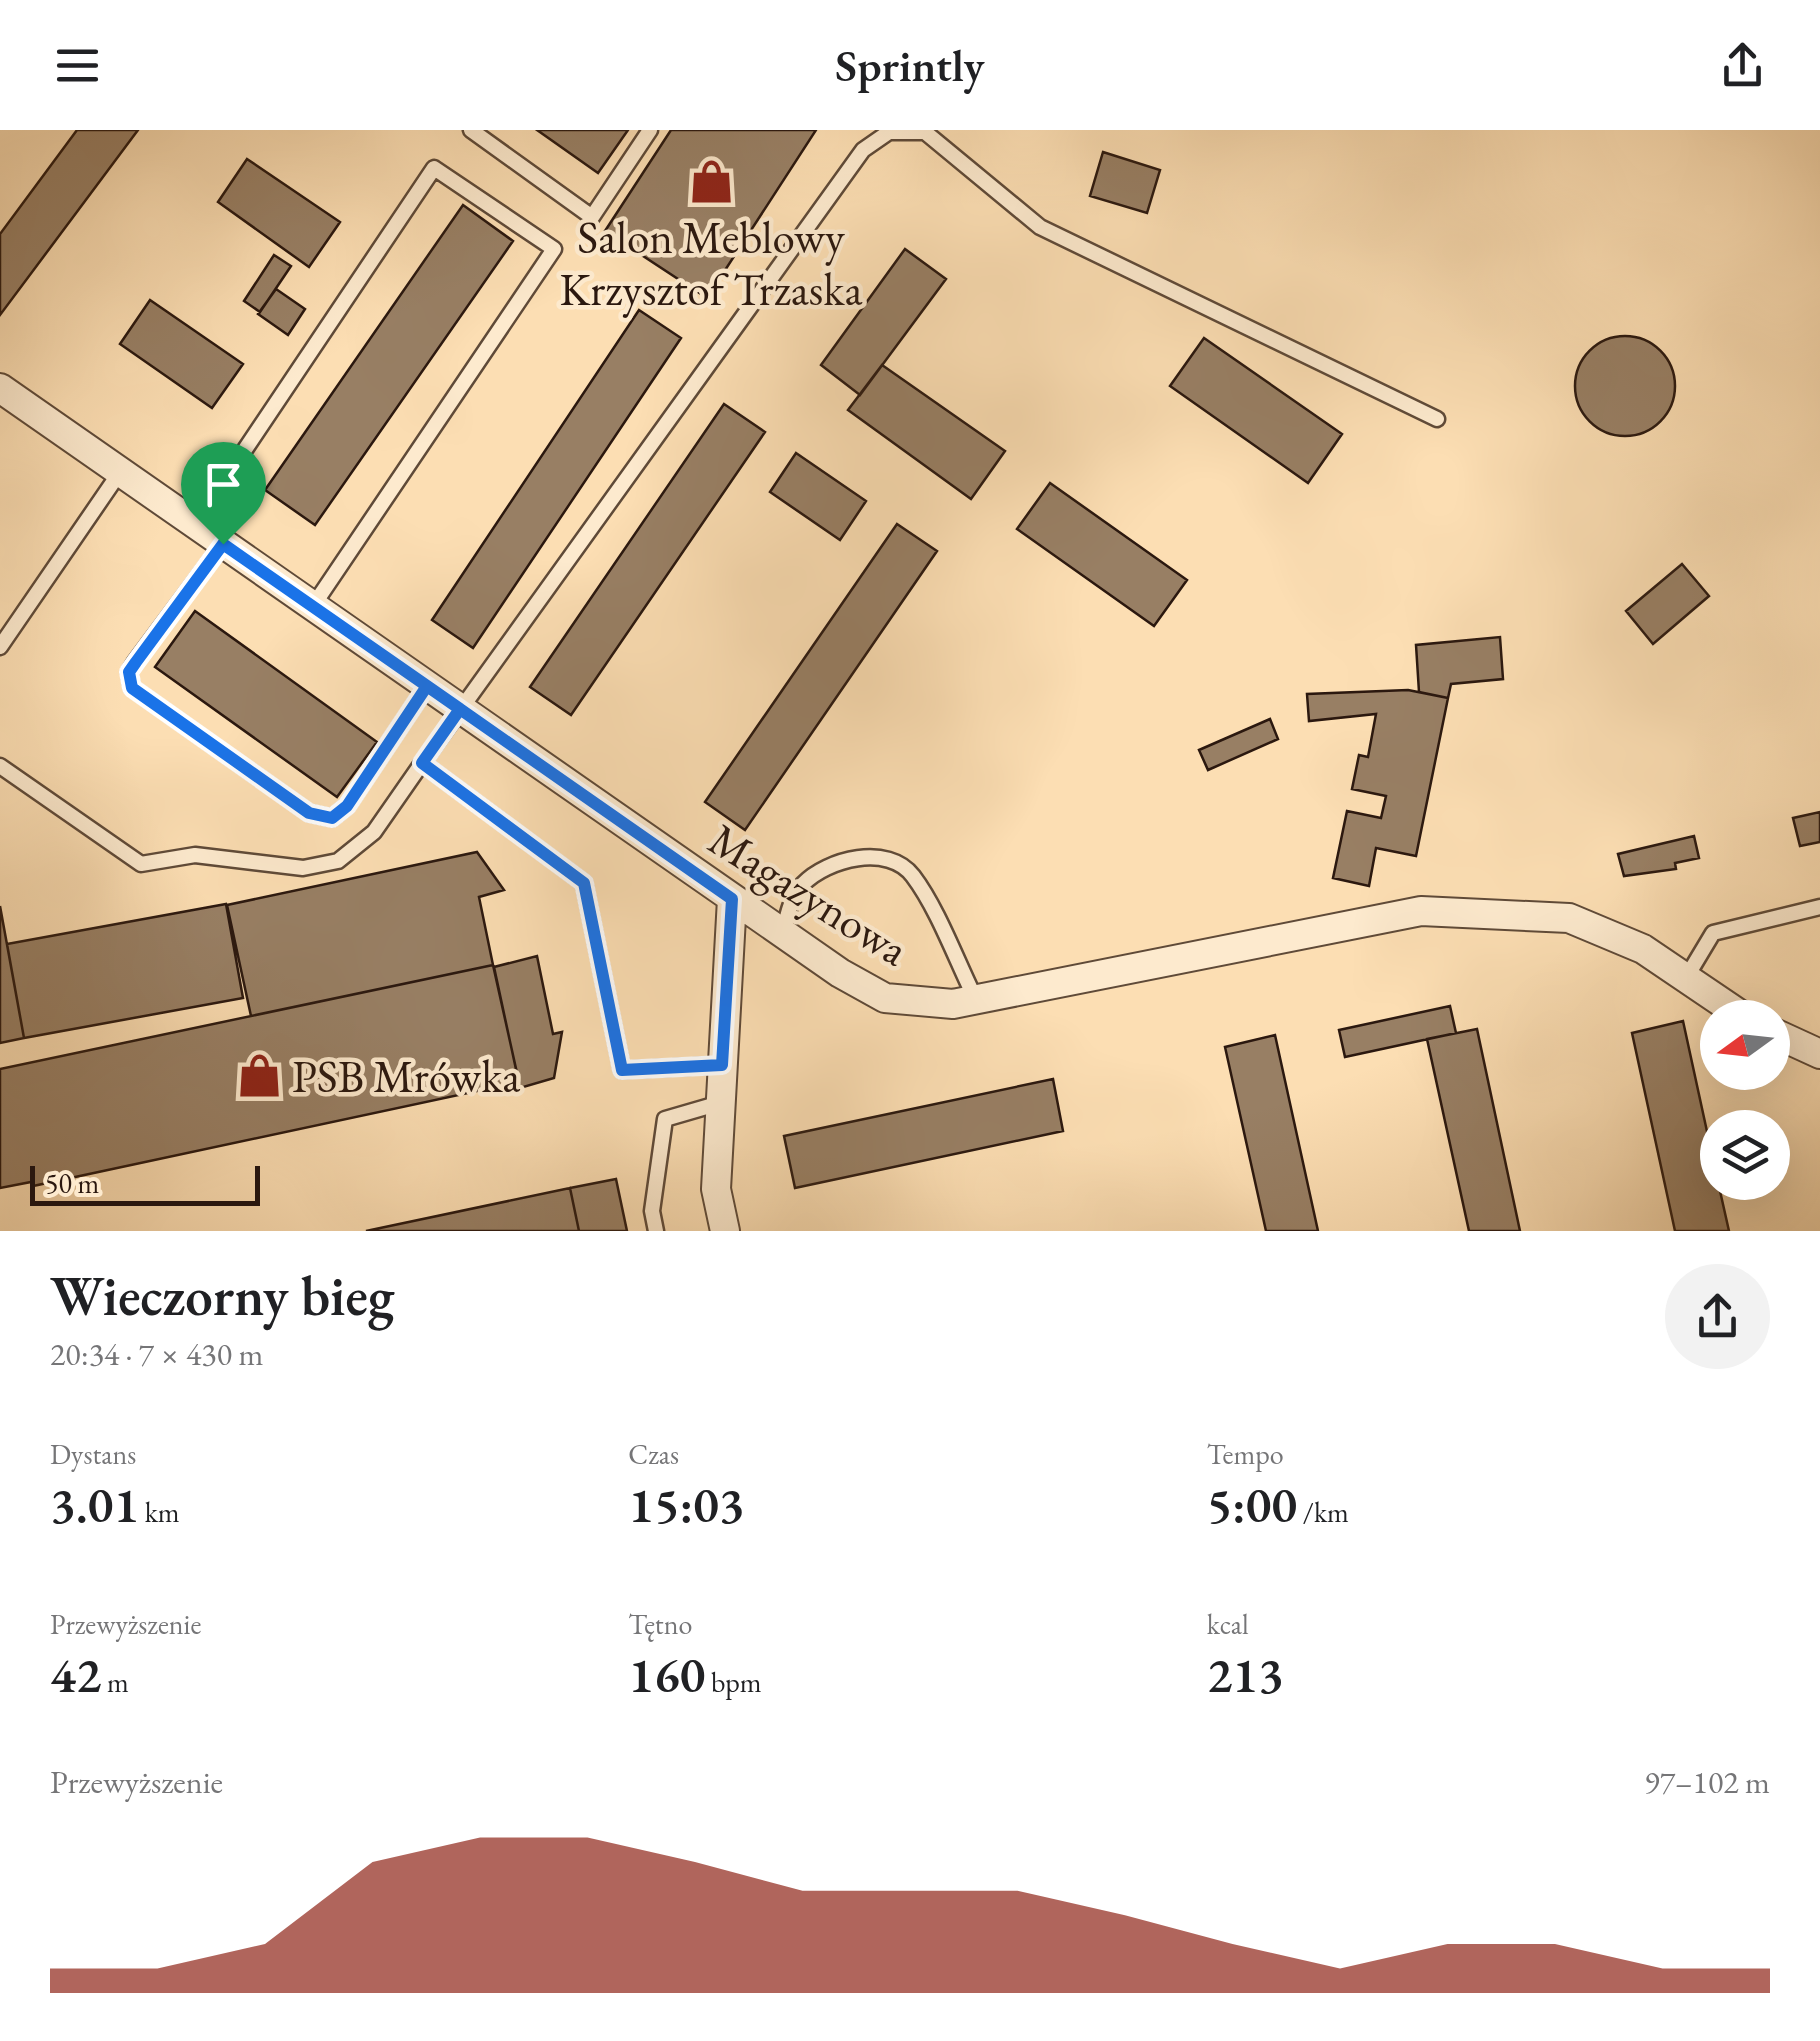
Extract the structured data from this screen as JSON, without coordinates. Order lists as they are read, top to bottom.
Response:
{
  "streets": {
    "street": ["Magazynowa"]
  },
  "places": {
    "shop": ["Salon Meblowy Krzysztof Trzaska", "PSB Mrówka"]
  },
  "scale_bar": "50 m",
  "north": "left",
  "page": {
    "header": "Sprintly",
    "scale": "50 m",
    "heading": ["Wieczorny bieg", "20:34 · 7 × 430 m"],
    "stats": [
      ["Dystans", "3.01 km"],
      ["Czas", "15:03"],
      ["Tempo", "5:00 /km"],
      ["Przewyższenie", "42 m"],
      ["Tętno", "160 bpm"],
      ["kcal", "213"]
    ],
    "chart": ["Przewyższenie", "97–102 m"]
  }
}
